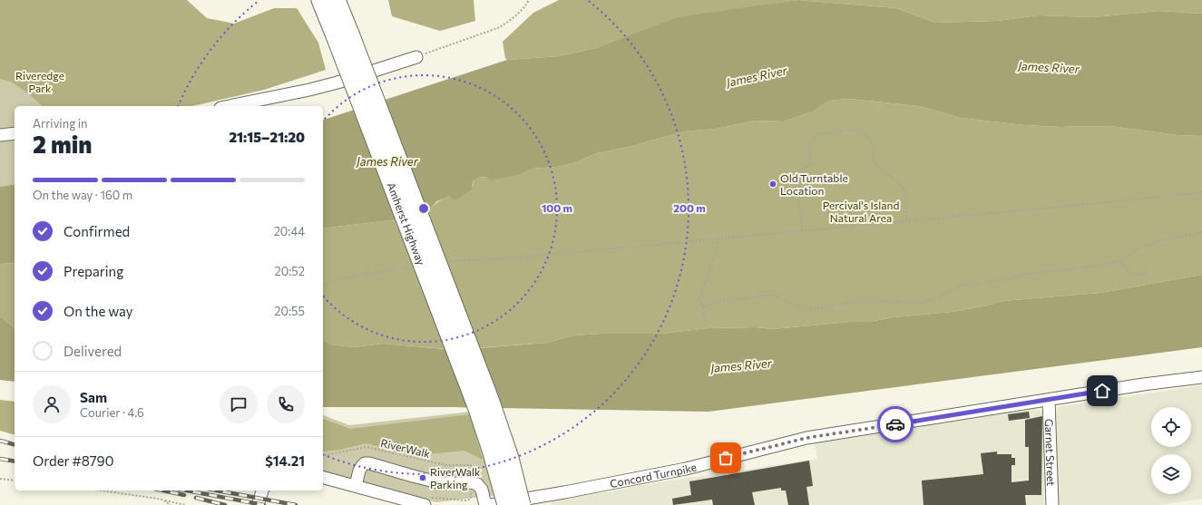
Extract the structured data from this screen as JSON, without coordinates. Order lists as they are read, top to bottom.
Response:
{
  "streets": {
    "highway": ["Amherst Highway"],
    "street": ["Garnet Street", "Concord Turnpike"],
    "path": ["RiverWalk"]
  },
  "crossings": [
    ["Garnet Street", "Concord Turnpike"]
  ],
  "water": ["James River"],
  "parks": ["Riveredge Park", "Percival's Island Natural Area"],
  "places": ["Old Turntable Location", "RiverWalk Parking"],
  "page": {
    "heading": ["2 min", "Arriving in", "21:15–21:20"],
    "panel": [
      "Sam",
      "Courier · 4.6",
      "Order #8790",
      "$14.21"
    ],
    "bar": "On the way · 160 m",
    "list": [
      ["Confirmed", "20:44"],
      ["Preparing", "20:52"],
      ["On the way", "20:55"],
      "Delivered"
    ]
  },
  "rings": ["100 m", "200 m"]
}
